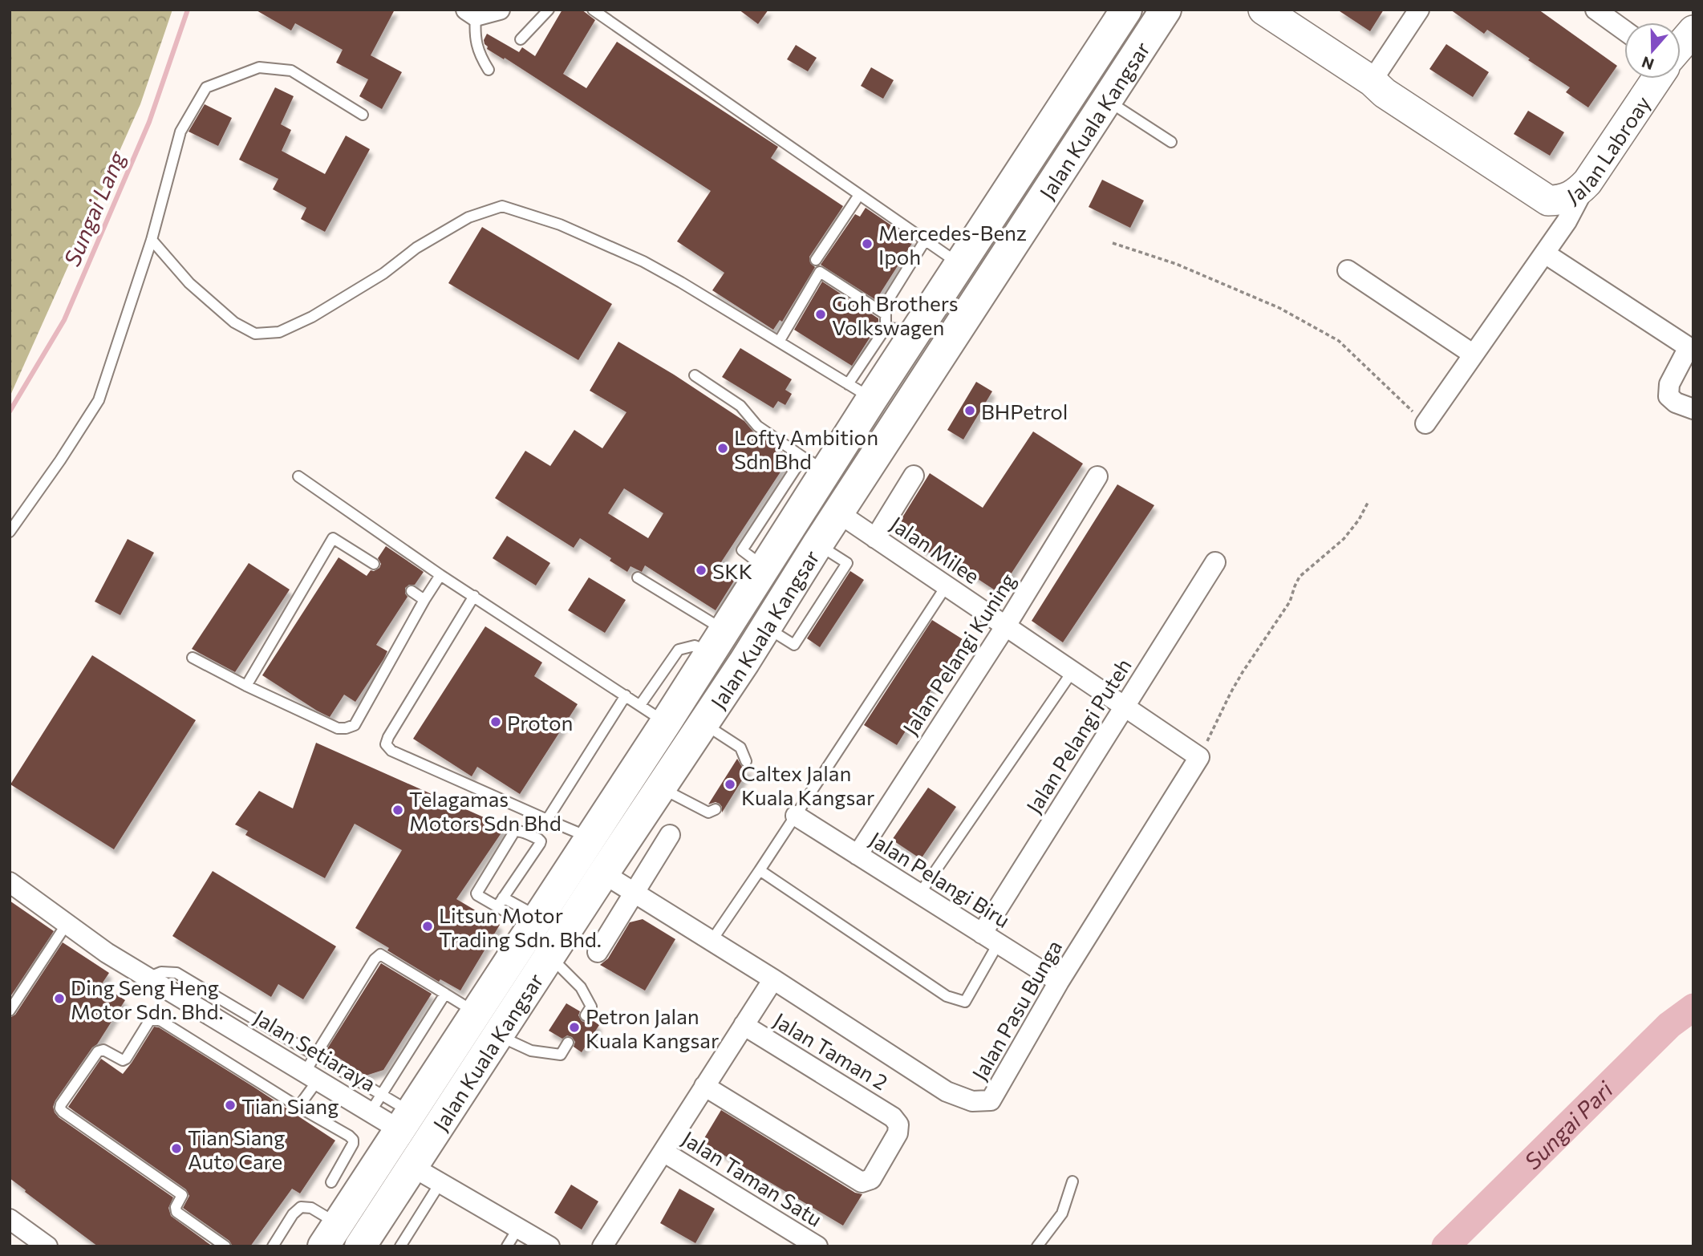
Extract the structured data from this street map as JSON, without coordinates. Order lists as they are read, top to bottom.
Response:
{
  "streets": {
    "highway": ["Jalan Kuala Kangsar"],
    "main road": ["Jalan Labroay"],
    "street": [
      "Jalan Milee",
      "Jalan Pelangi Kuning",
      "Jalan Pelangi Puteh",
      "Jalan Pelangi Biru",
      "Jalan Pasu Bunga",
      "Jalan Setiaraya",
      "Jalan Taman 2",
      "Jalan Taman Satu"
    ]
  },
  "crossings": [
    ["Jalan Kuala Kangsar", "Jalan Milee"],
    ["Jalan Kuala Kangsar", "Jalan Pasu Bunga"],
    ["Jalan Kuala Kangsar", "Jalan Setiaraya"],
    ["Jalan Milee", "Jalan Pelangi Kuning"],
    ["Jalan Milee", "Jalan Pelangi Puteh"],
    ["Jalan Milee", "Jalan Pasu Bunga"],
    ["Jalan Pelangi Kuning", "Jalan Pelangi Biru"],
    ["Jalan Pelangi Puteh", "Jalan Pelangi Biru"],
    ["Jalan Pelangi Biru", "Jalan Pasu Bunga"]
  ],
  "water": ["Sungai Lang", "Sungai Pari"],
  "places": [
    "Mercedes-Benz Ipoh",
    "Goh Brothers Volkswagen",
    "BHPetrol",
    "Lofty Ambition Sdn Bhd",
    "SKK",
    "Proton",
    "Caltex Jalan Kuala Kangsar",
    "Telagamas Motors Sdn Bhd",
    "Litsun Motor Trading Sdn. Bhd.",
    "Ding Seng Heng Motor Sdn. Bhd.",
    "Petron Jalan Kuala Kangsar",
    "Tian Siang",
    "Tian Siang Auto Care"
  ],
  "north": "bottom"
}
